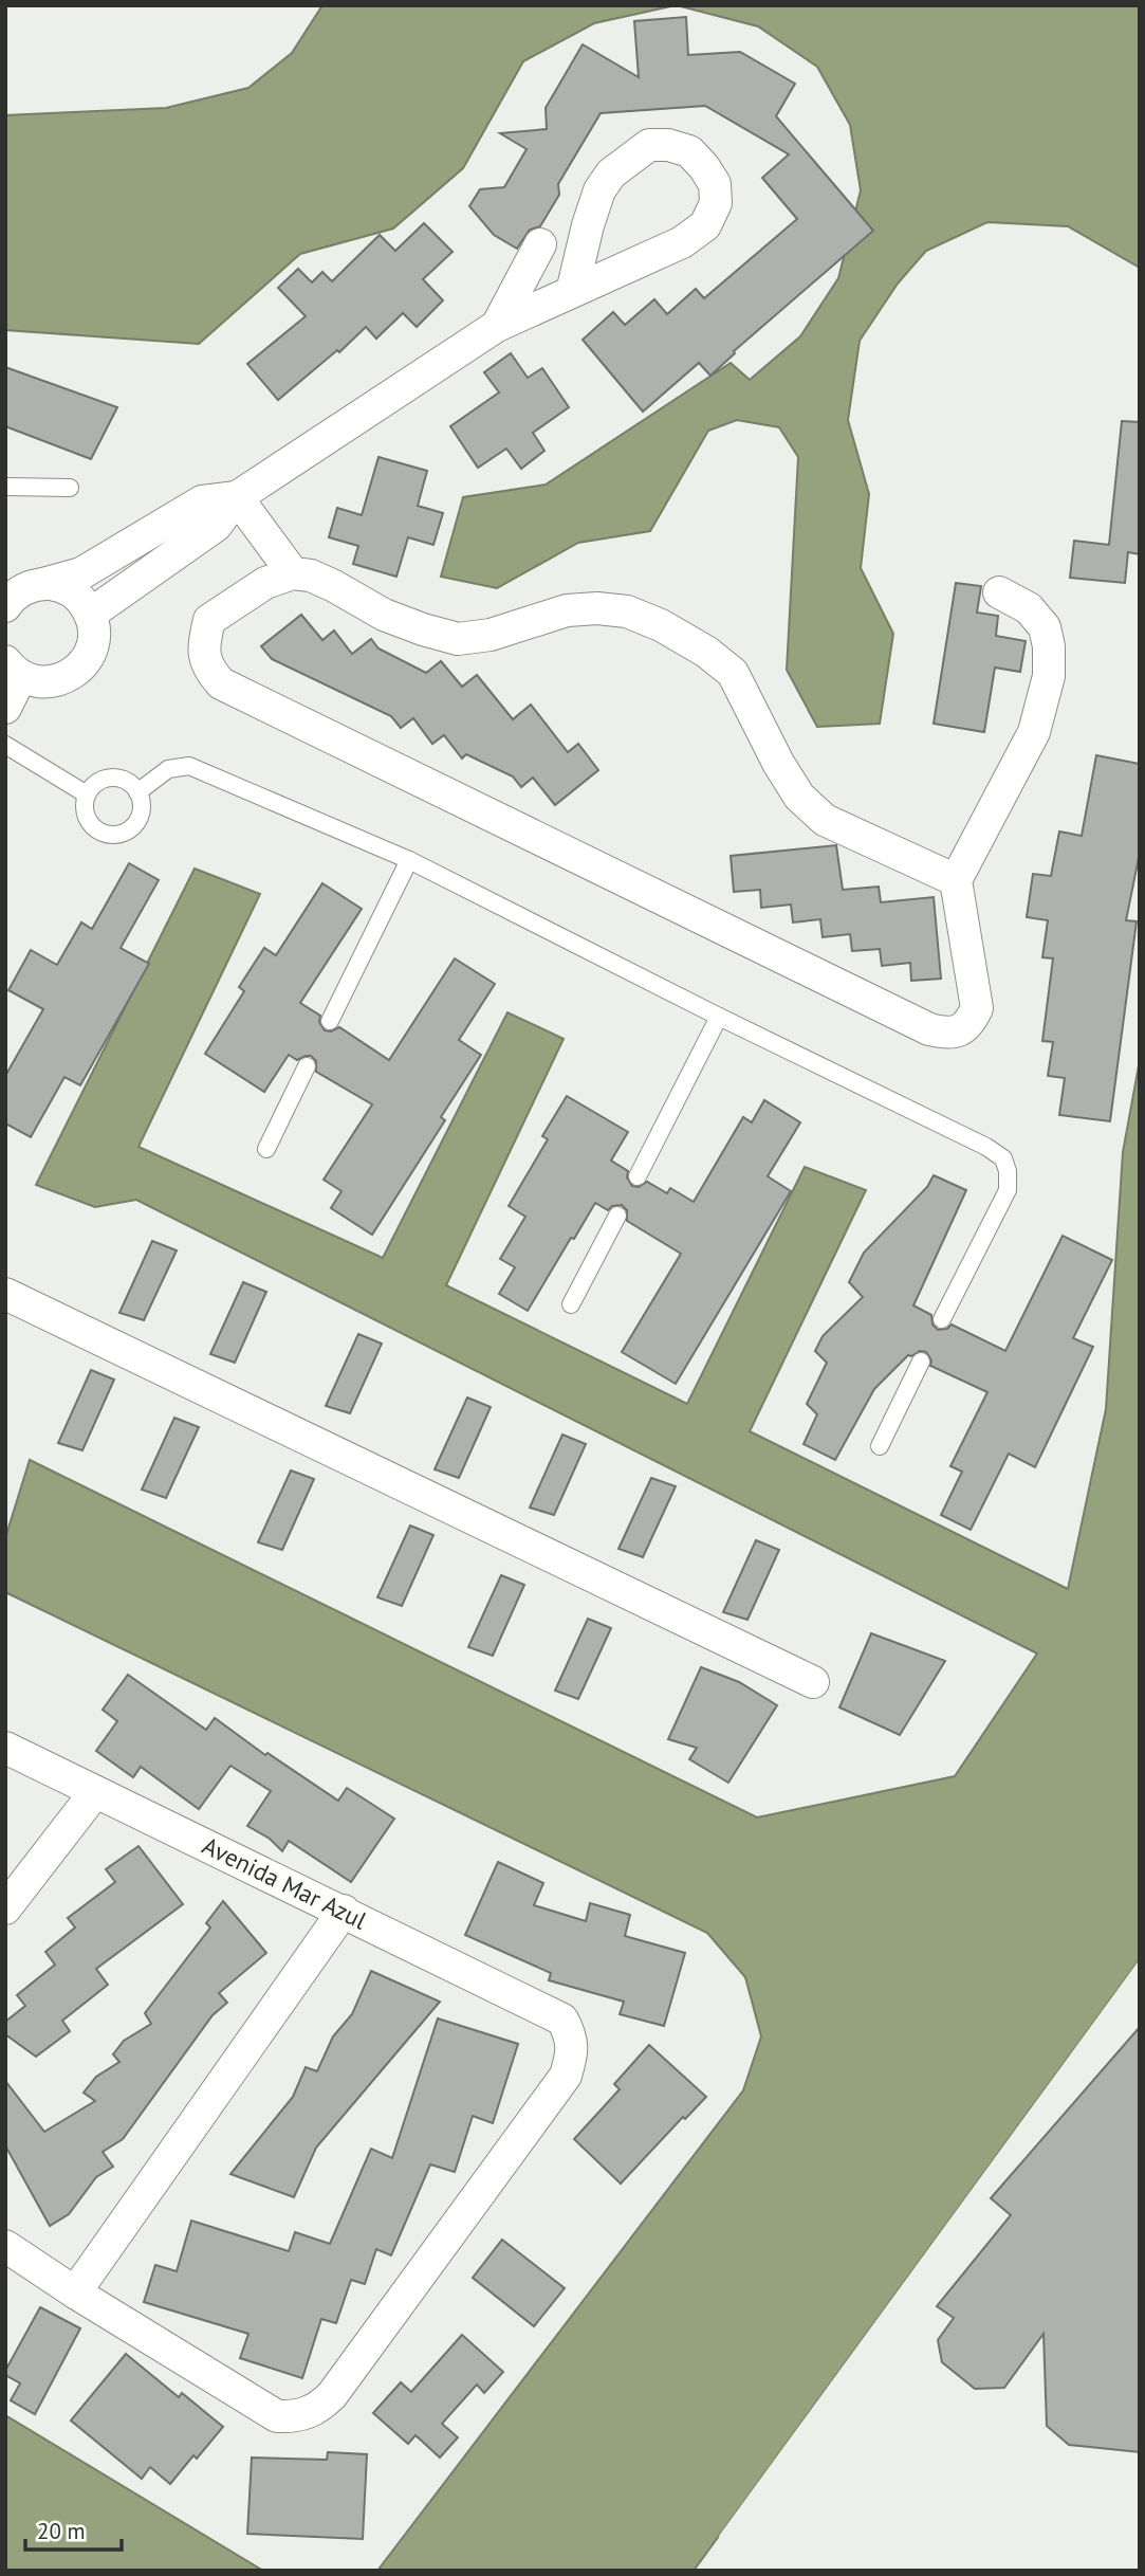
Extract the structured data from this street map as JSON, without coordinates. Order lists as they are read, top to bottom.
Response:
{
  "streets": {
    "street": ["Avenida Mar Azul"]
  },
  "scale_bar": "20 m"
}
